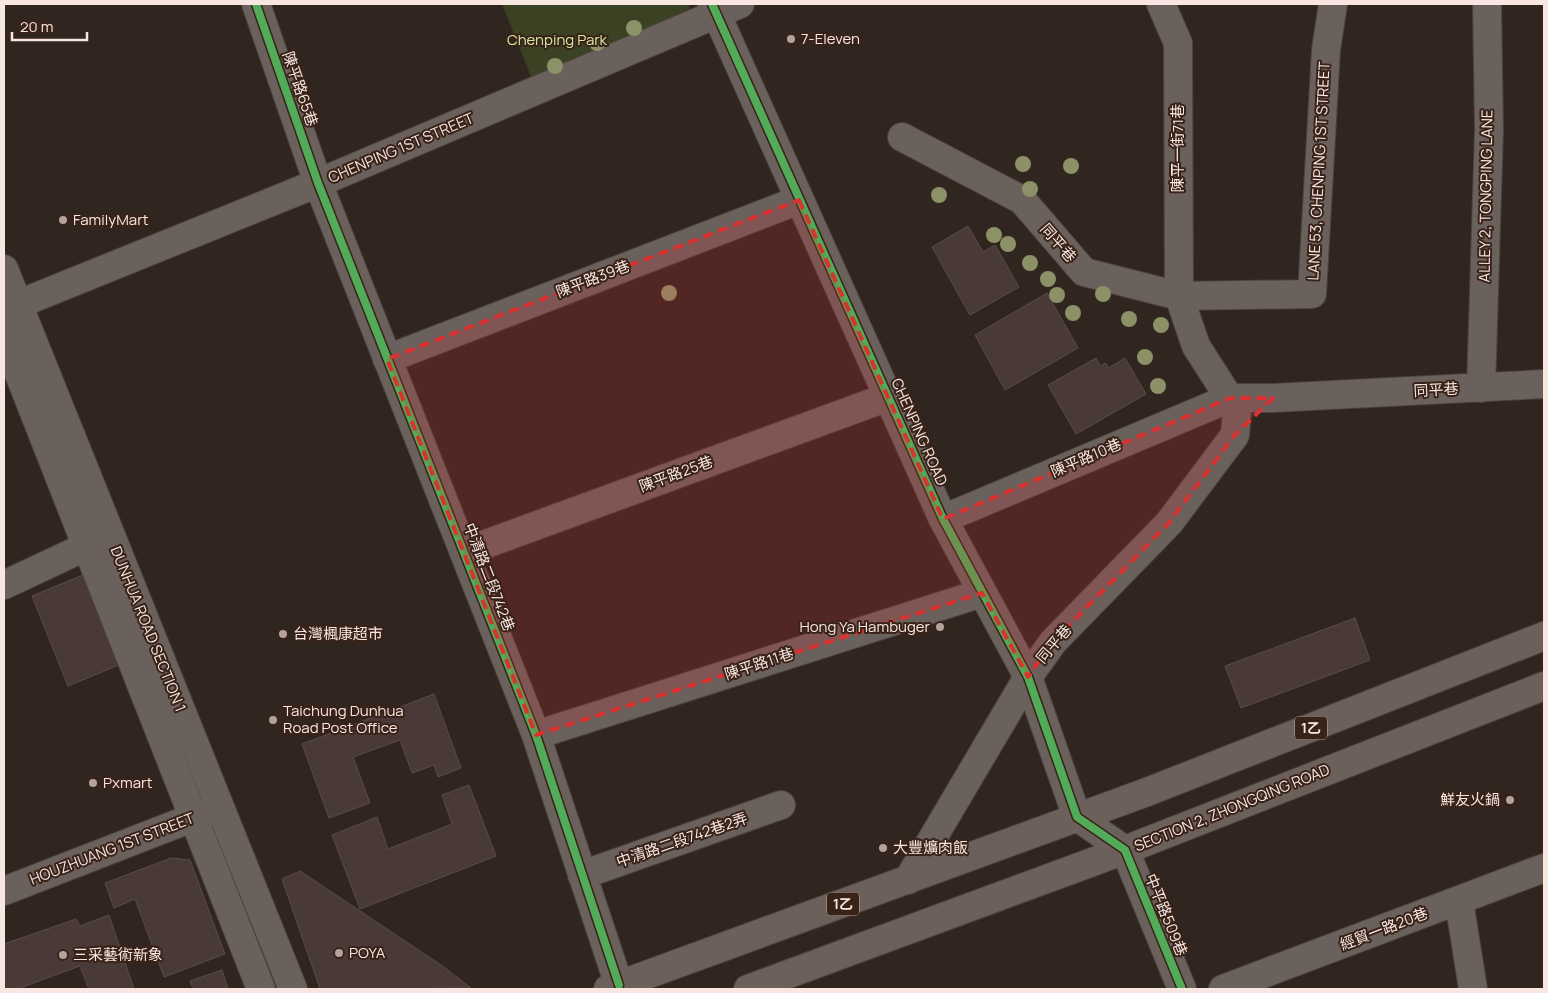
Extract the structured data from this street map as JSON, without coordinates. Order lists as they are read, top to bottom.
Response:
{
  "streets": {
    "main road": ["1乙", "SECTION 2, ZHONGQING ROAD"],
    "street": [
      "陳平路65巷",
      "CHENPING 1ST STREET",
      "陳平一街71巷",
      "LANE 53, CHENPING 1ST STREET",
      "ALLEY 2, TONGPING LANE",
      "同平巷",
      "陳平路39巷",
      "CHENPING ROAD",
      "陳平路10巷",
      "陳平路25巷",
      "中清路二段742巷",
      "DUNHUA ROAD SECTION 1",
      "陳平路11巷",
      "中清路二段742巷2弄",
      "HOUZHUANG 1ST STREET",
      "中平路509巷",
      "經貿一路20巷"
    ]
  },
  "crossings": [
    ["陳平路65巷", "CHENPING 1ST STREET"],
    ["陳平路65巷", "中清路二段742巷"],
    ["CHENPING 1ST STREET", "CHENPING ROAD"],
    ["CHENPING 1ST STREET", "中清路二段742巷"],
    ["CHENPING 1ST STREET", "DUNHUA ROAD SECTION 1"],
    ["陳平一街71巷", "LANE 53, CHENPING 1ST STREET"],
    ["陳平一街71巷", "同平巷"],
    ["LANE 53, CHENPING 1ST STREET", "同平巷"],
    ["ALLEY 2, TONGPING LANE", "同平巷"],
    ["同平巷", "CHENPING ROAD"],
    ["同平巷", "陳平路10巷"],
    ["同平巷", "1乙"],
    ["陳平路39巷", "CHENPING ROAD"],
    ["陳平路39巷", "中清路二段742巷"],
    ["CHENPING ROAD", "陳平路10巷"],
    ["CHENPING ROAD", "陳平路25巷"],
    ["CHENPING ROAD", "陳平路11巷"],
    ["CHENPING ROAD", "1乙"],
    ["陳平路25巷", "中清路二段742巷"],
    ["中清路二段742巷", "陳平路11巷"],
    ["中清路二段742巷", "1乙"],
    ["中清路二段742巷", "中清路二段742巷2弄"],
    ["DUNHUA ROAD SECTION 1", "HOUZHUANG 1ST STREET"],
    ["SECTION 2, ZHONGQING ROAD", "中平路509巷"]
  ],
  "parks": ["Chenping Park"],
  "places": [
    "7-Eleven",
    "FamilyMart",
    "Hong Ya Hambuger",
    "台灣楓康超市",
    "Taichung Dunhua Road Post Office",
    "Pxmart",
    "鮮友火鍋",
    "大豐爌肉飯",
    "POYA",
    "三采藝術新象"
  ],
  "scale_bar": "20 m"
}
